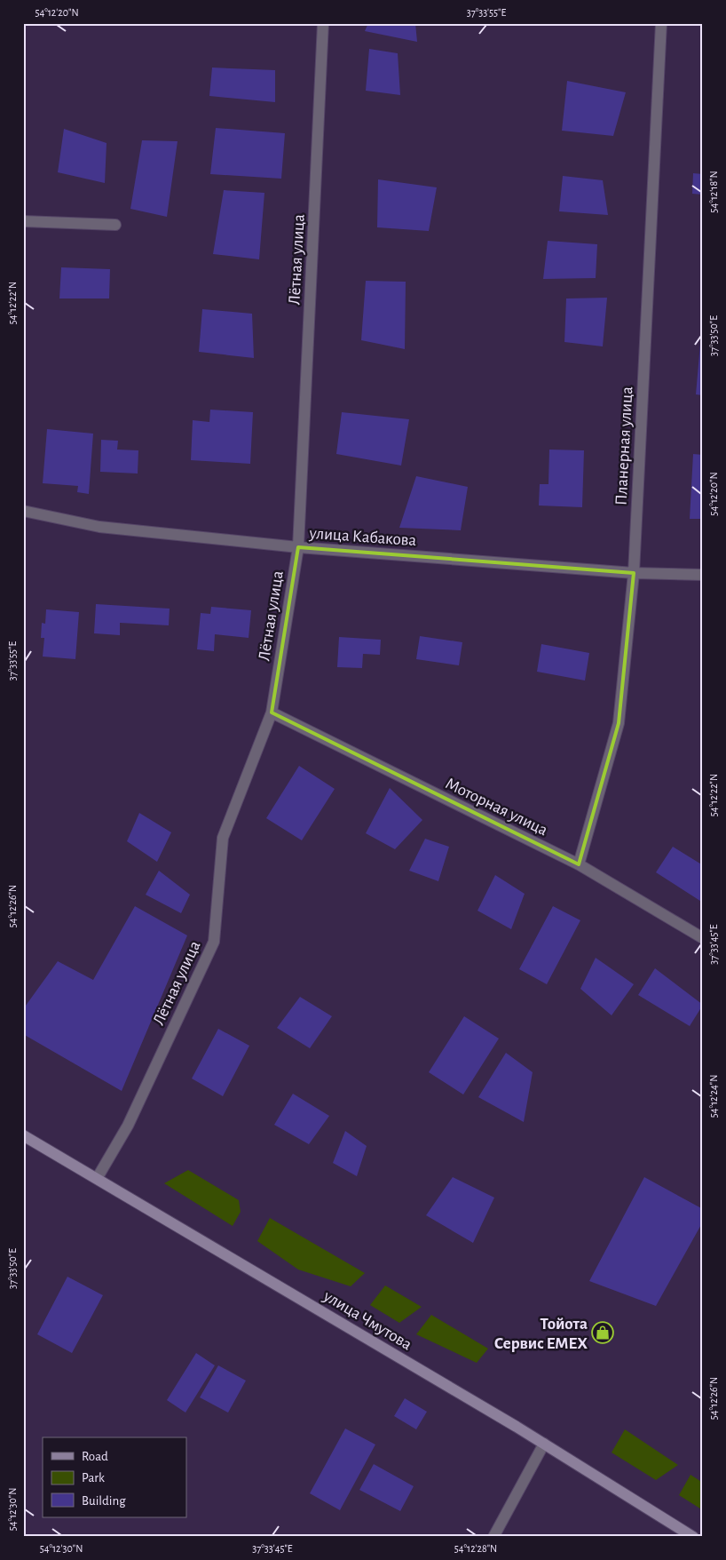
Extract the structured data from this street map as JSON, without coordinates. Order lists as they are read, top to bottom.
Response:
{
  "streets": {
    "main road": ["улица Чмутова"],
    "street": [
      "Лётная улица",
      "Планерная улица",
      "улица Кабакова",
      "Моторная улица"
    ]
  },
  "crossings": [
    ["Лётная улица", "улица Кабакова"],
    ["Лётная улица", "Моторная улица"],
    ["Лётная улица", "улица Чмутова"],
    ["Планерная улица", "улица Кабакова"],
    ["Планерная улица", "Моторная улица"]
  ],
  "places": {
    "shop": ["Тойота Сервис EMEX"]
  },
  "legend": ["Road", "Park", "Building"],
  "coordinates": [
    "54°12'20\"N",
    "37°33'55\"E",
    "54°12'18\"N",
    "54°12'22\"N",
    "37°33'50\"E",
    "54°12'26\"N",
    "37°33'45\"E",
    "54°12'24\"N",
    "54°12'30\"N",
    "54°12'28\"N"
  ]
}
